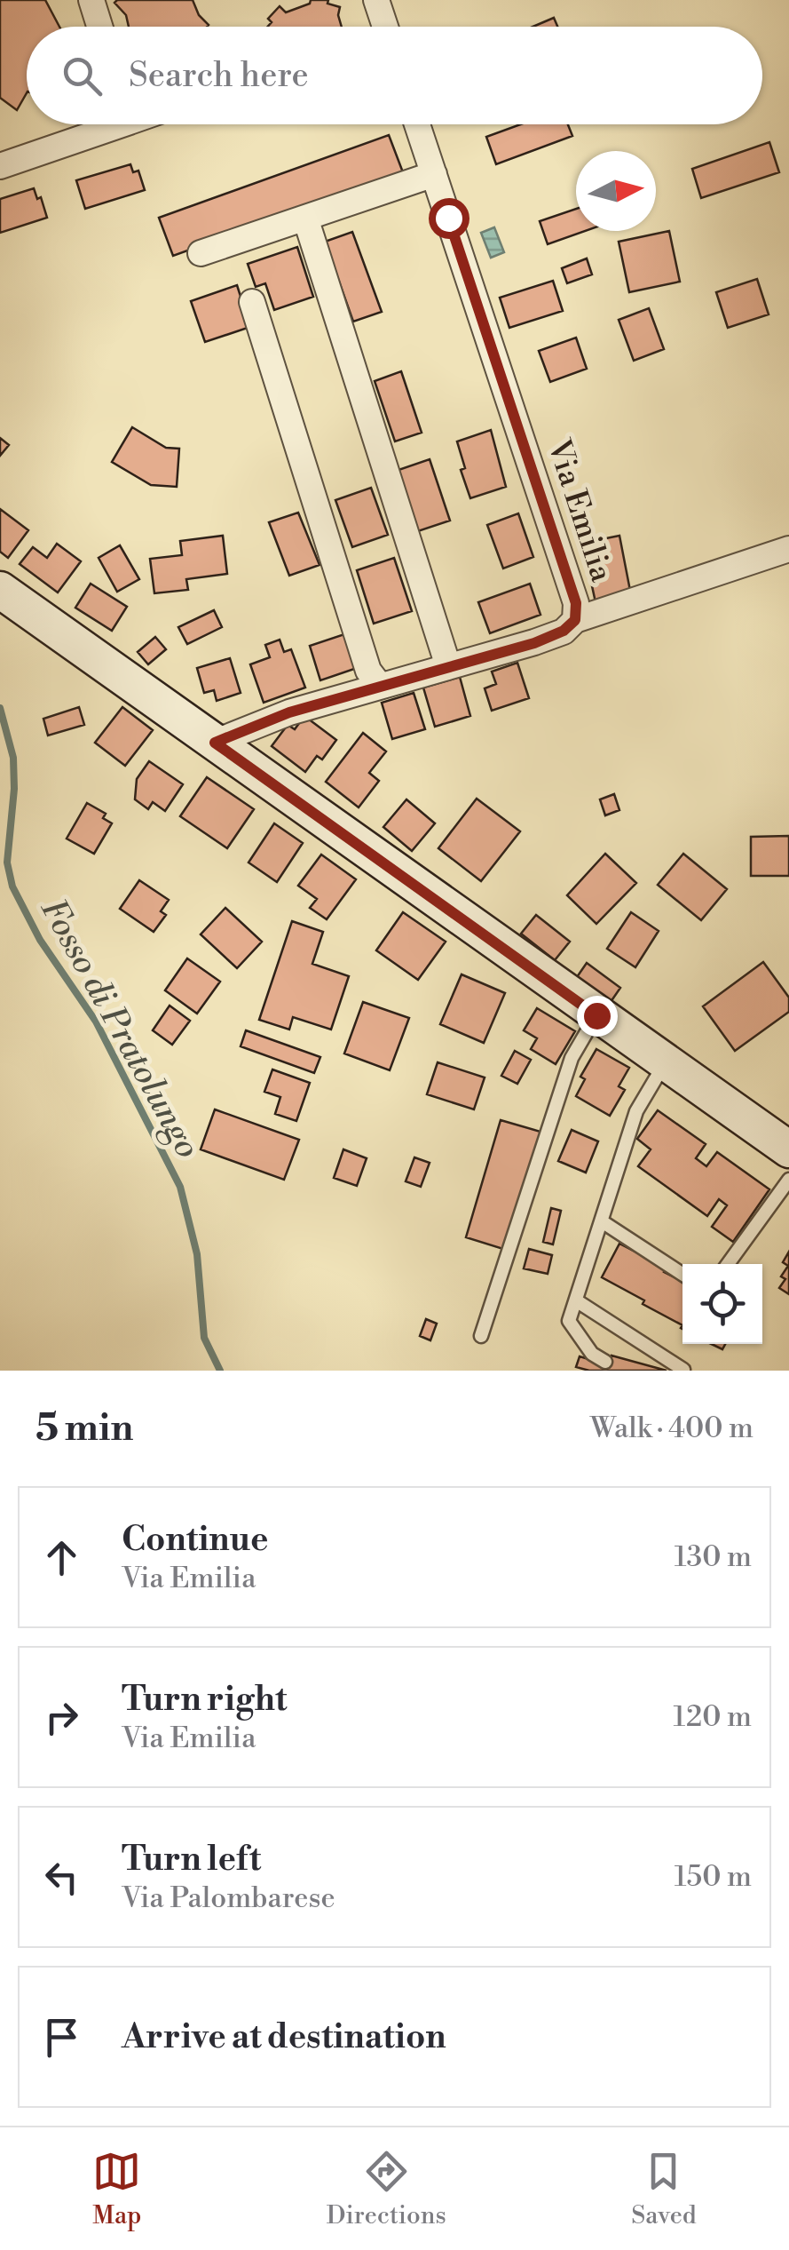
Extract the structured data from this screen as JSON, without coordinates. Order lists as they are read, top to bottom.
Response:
{
  "streets": {
    "street": ["Via Emilia"]
  },
  "water": ["Fosso di Pratolungo"],
  "north": "right",
  "page": {
    "search": "Search here",
    "heading": ["5 min", "Walk · 400 m"],
    "list": [
      ["Continue", "Via Emilia", "130 m"],
      ["Turn right", "Via Emilia", "120 m"],
      ["Turn left", "Via Palombarese", "150 m"],
      "Arrive at destination"
    ],
    "nav": ["Map", "Directions", "Saved"]
  }
}
